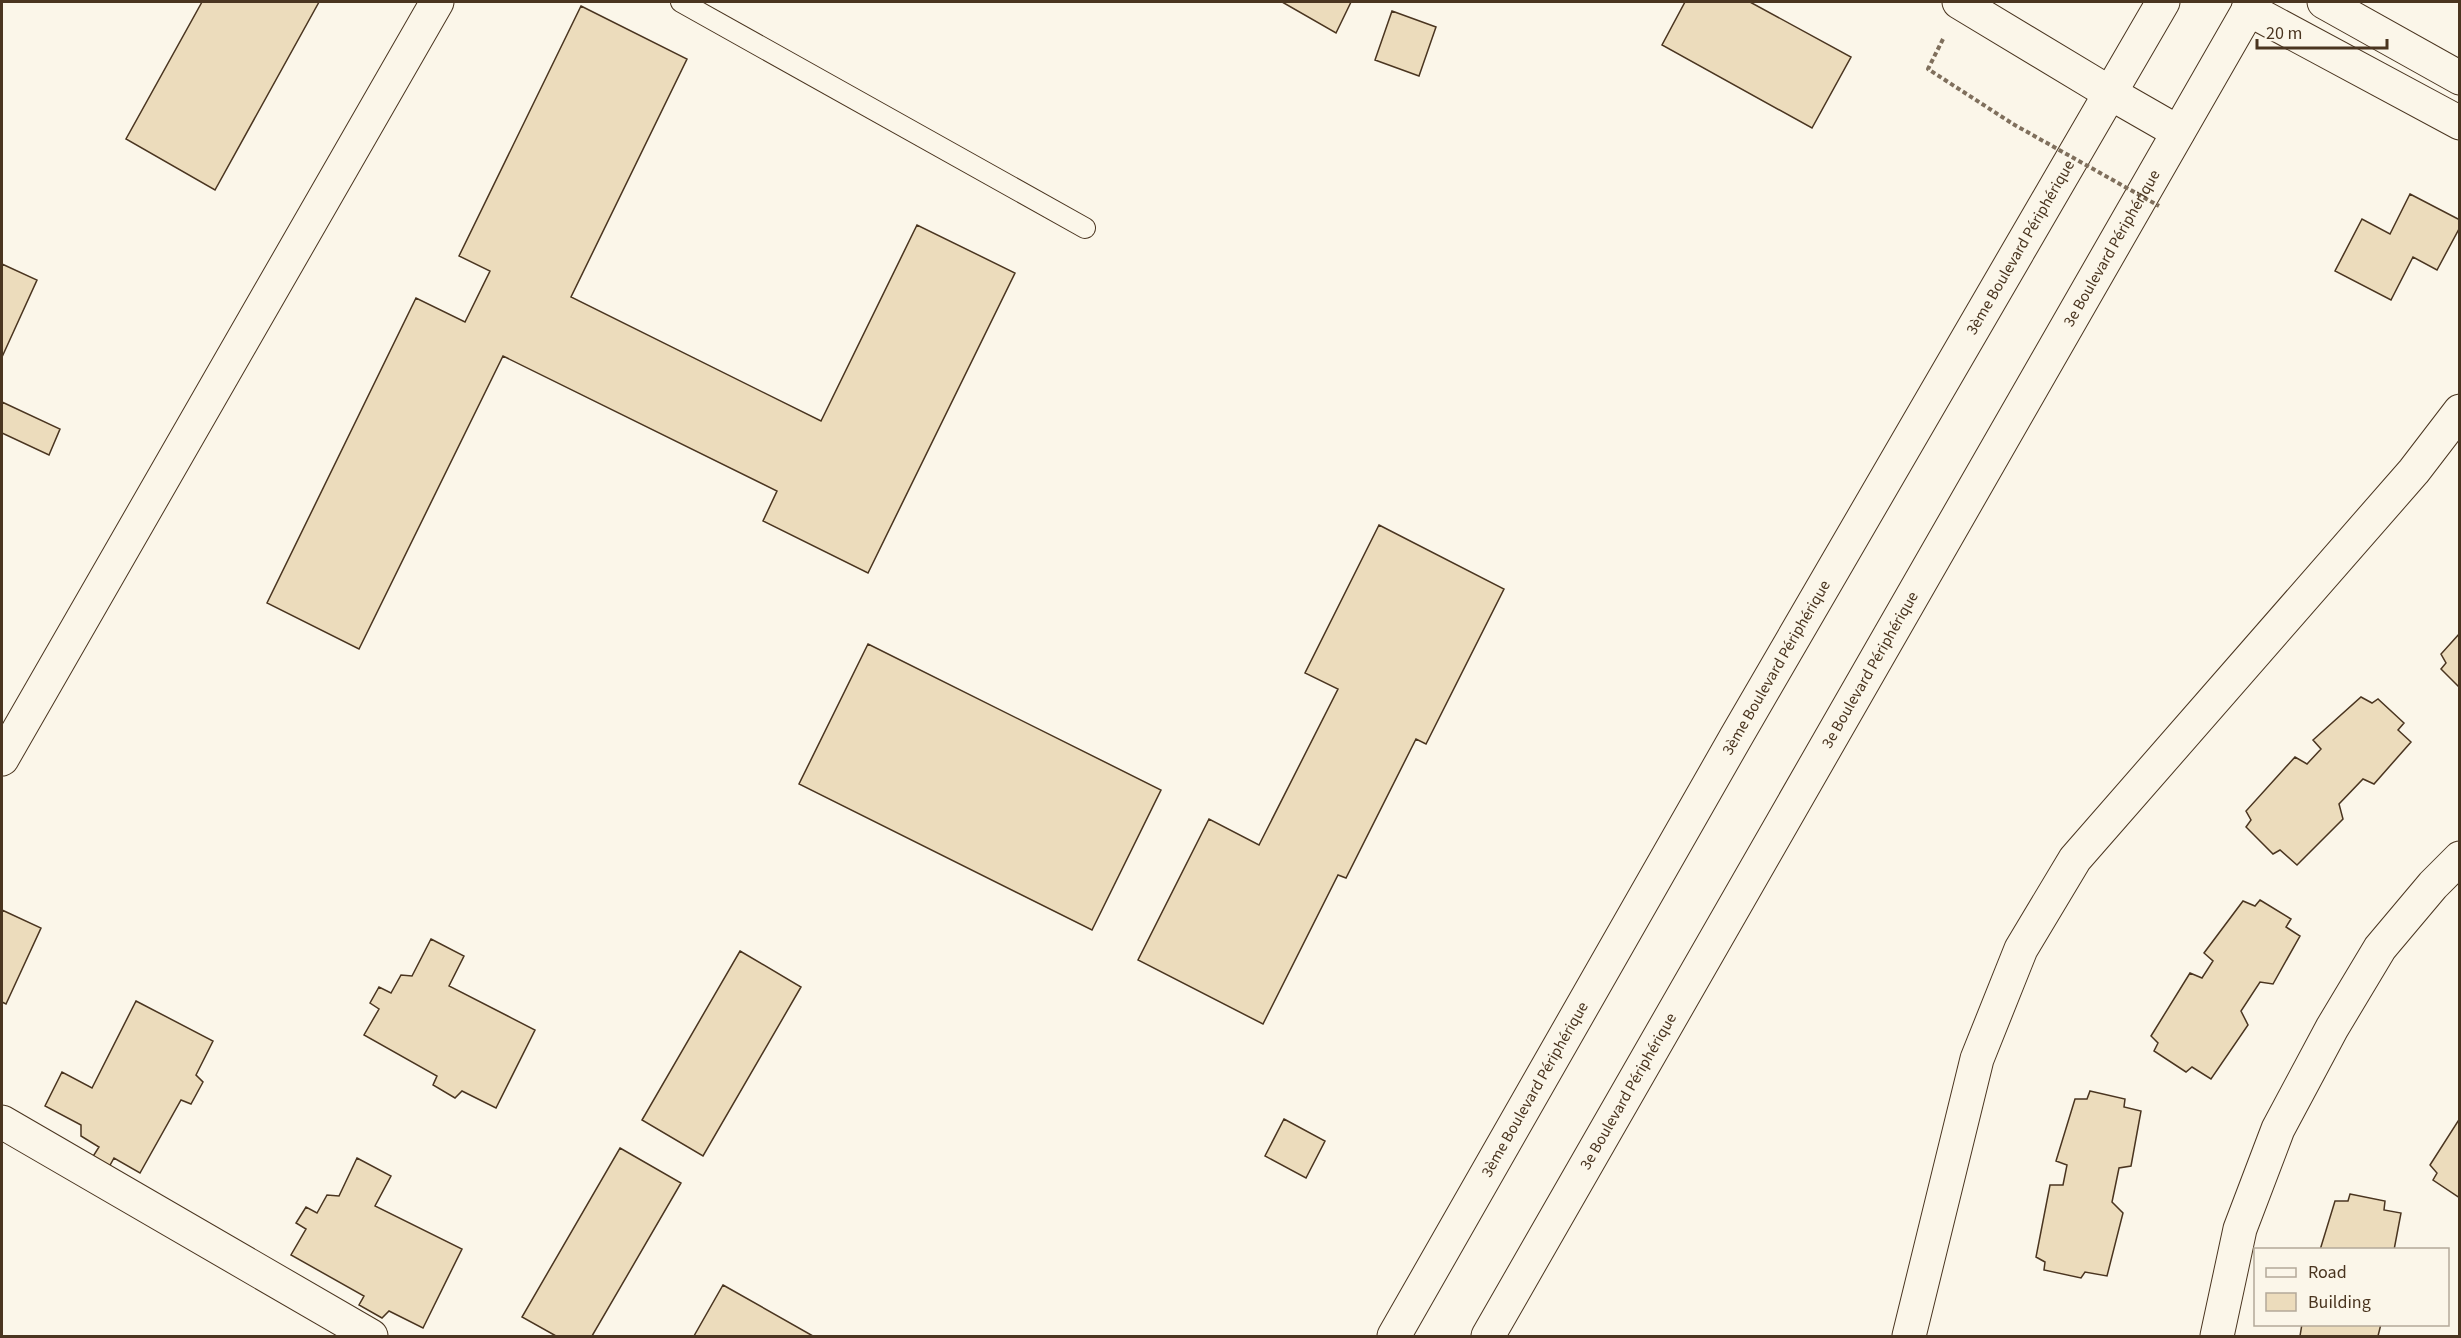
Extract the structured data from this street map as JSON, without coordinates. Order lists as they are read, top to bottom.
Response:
{
  "streets": {
    "main road": ["3e Boulevard Périphérique", "3ème Boulevard Périphérique"]
  },
  "legend": ["Road", "Building"],
  "scale_bar": "20 m"
}
